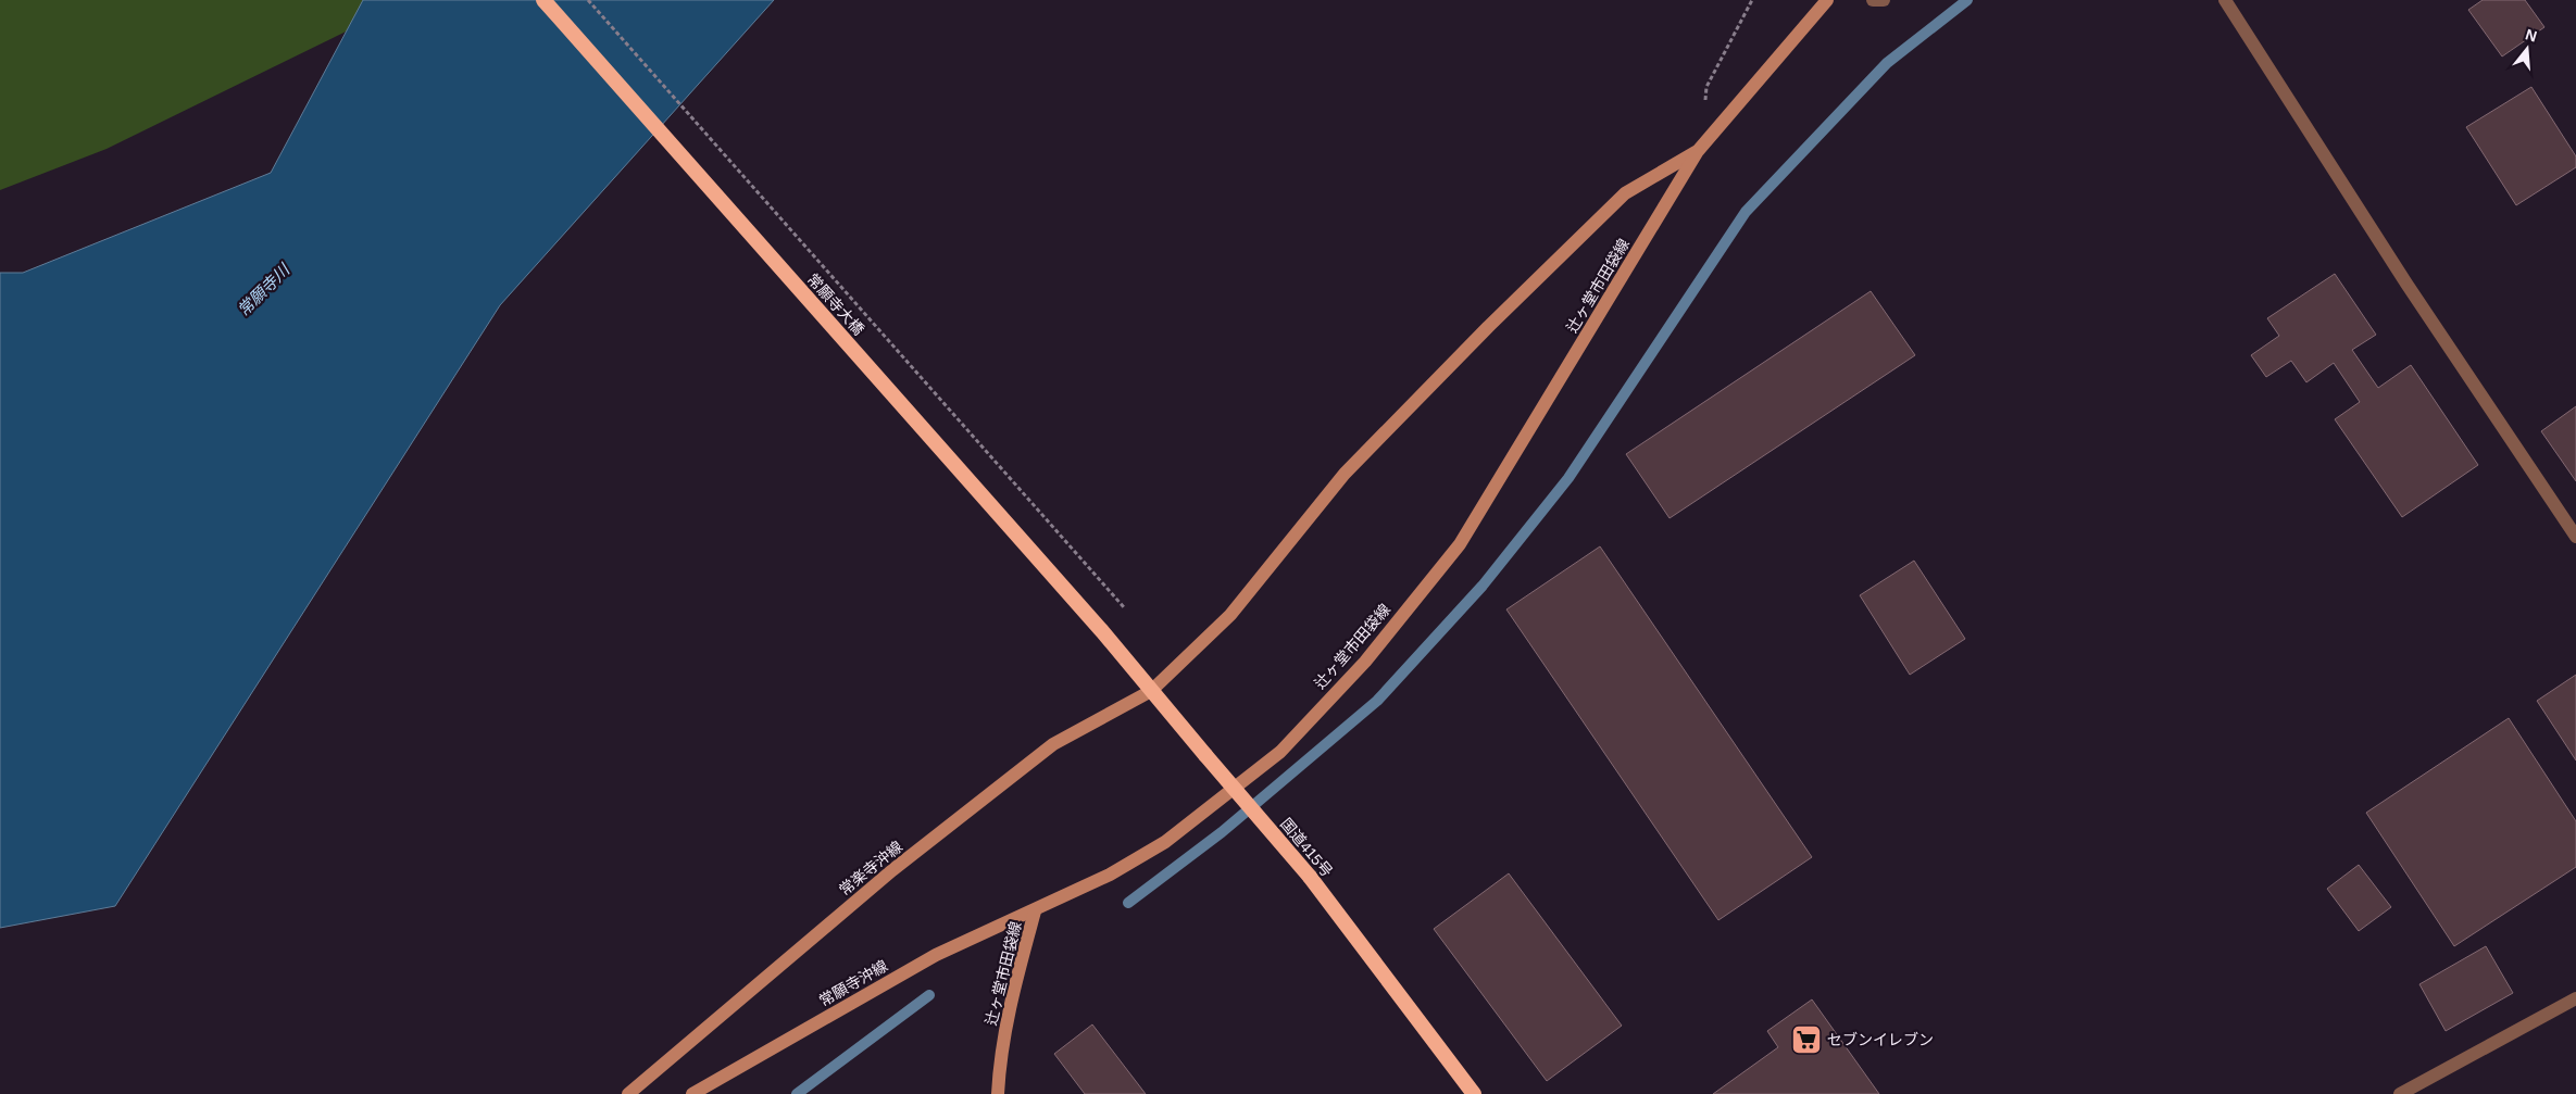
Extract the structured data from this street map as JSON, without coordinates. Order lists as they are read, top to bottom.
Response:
{
  "streets": {
    "highway": ["常願寺大橋", "国道415号"],
    "main road": ["辻ヶ堂市田袋線", "常楽寺沖線", "常願寺沖線"]
  },
  "crossings": [
    ["辻ヶ堂市田袋線", "国道415号"],
    ["辻ヶ堂市田袋線", "常楽寺沖線"],
    ["辻ヶ堂市田袋線", "常願寺沖線"],
    ["常願寺大橋", "国道415号"],
    ["国道415号", "常楽寺沖線"]
  ],
  "water": ["常願寺川"],
  "places": {
    "supermarket": ["セブンイレブン"]
  },
  "north": "top"
}
